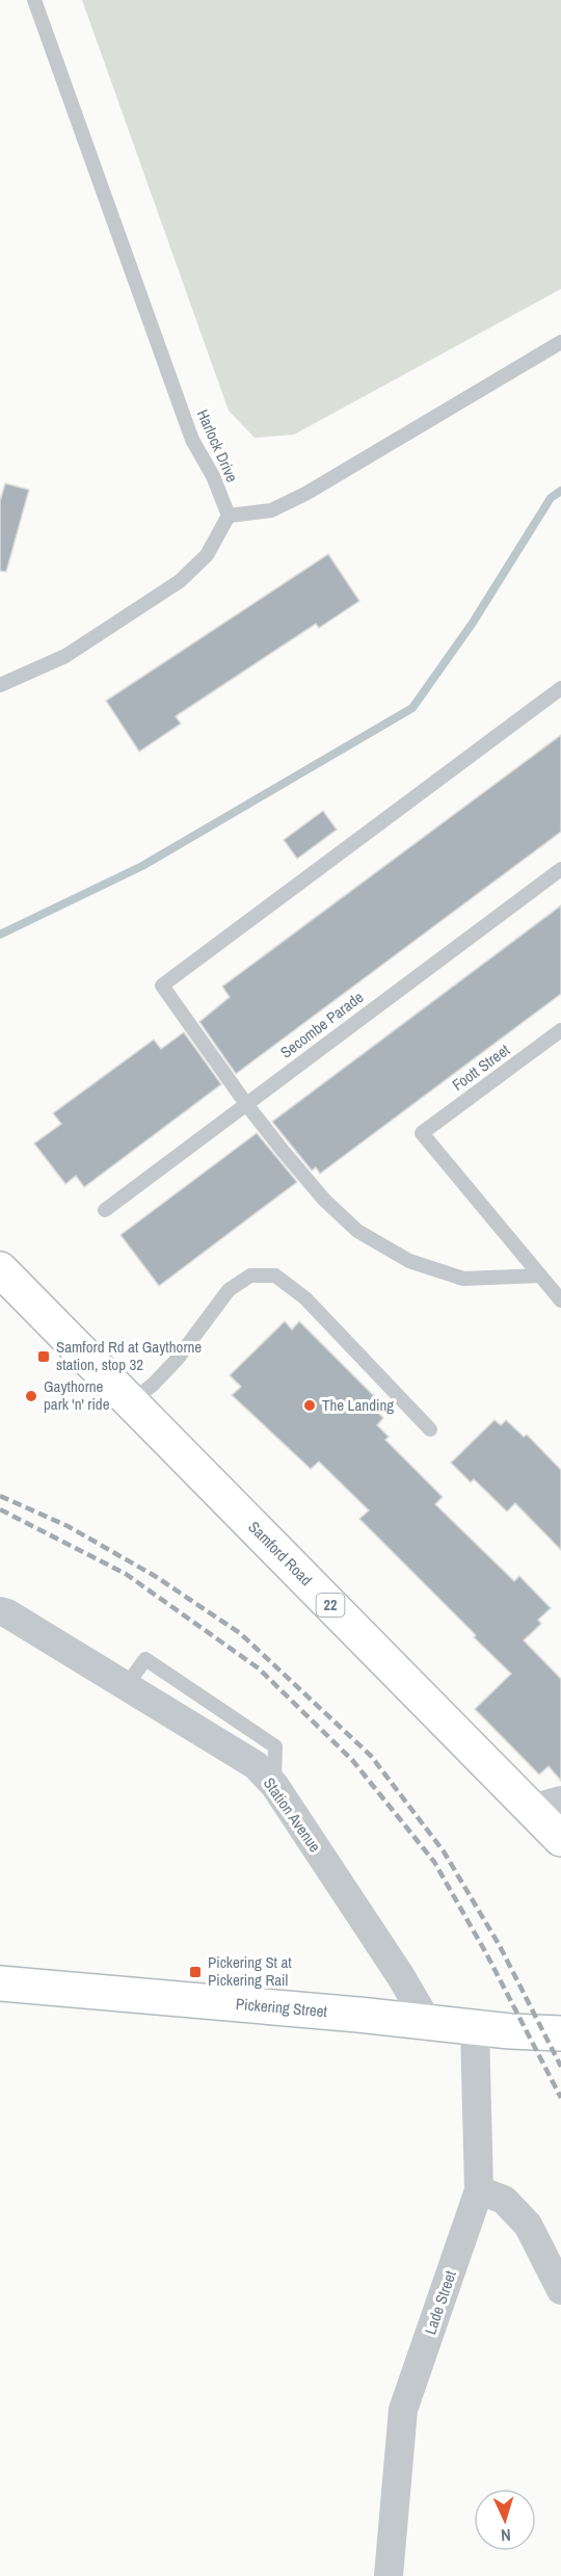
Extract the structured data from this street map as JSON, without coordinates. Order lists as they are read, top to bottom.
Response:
{
  "streets": {
    "main road": ["Samford Road", "22", "Pickering Street"],
    "street": ["Station Avenue", "Lade Street"],
    "lane": ["Harlock Drive", "Secombe Parade", "Foott Street"]
  },
  "crossings": [
    ["Station Avenue", "Pickering Street"],
    ["Pickering Street", "Lade Street"]
  ],
  "places": {
    "transit": ["Samford Rd at Gaythorne station, stop 32", "Pickering St at Pickering Rail"],
    "other": ["Gaythorne park 'n' ride", "The Landing"]
  },
  "north": "bottom"
}
